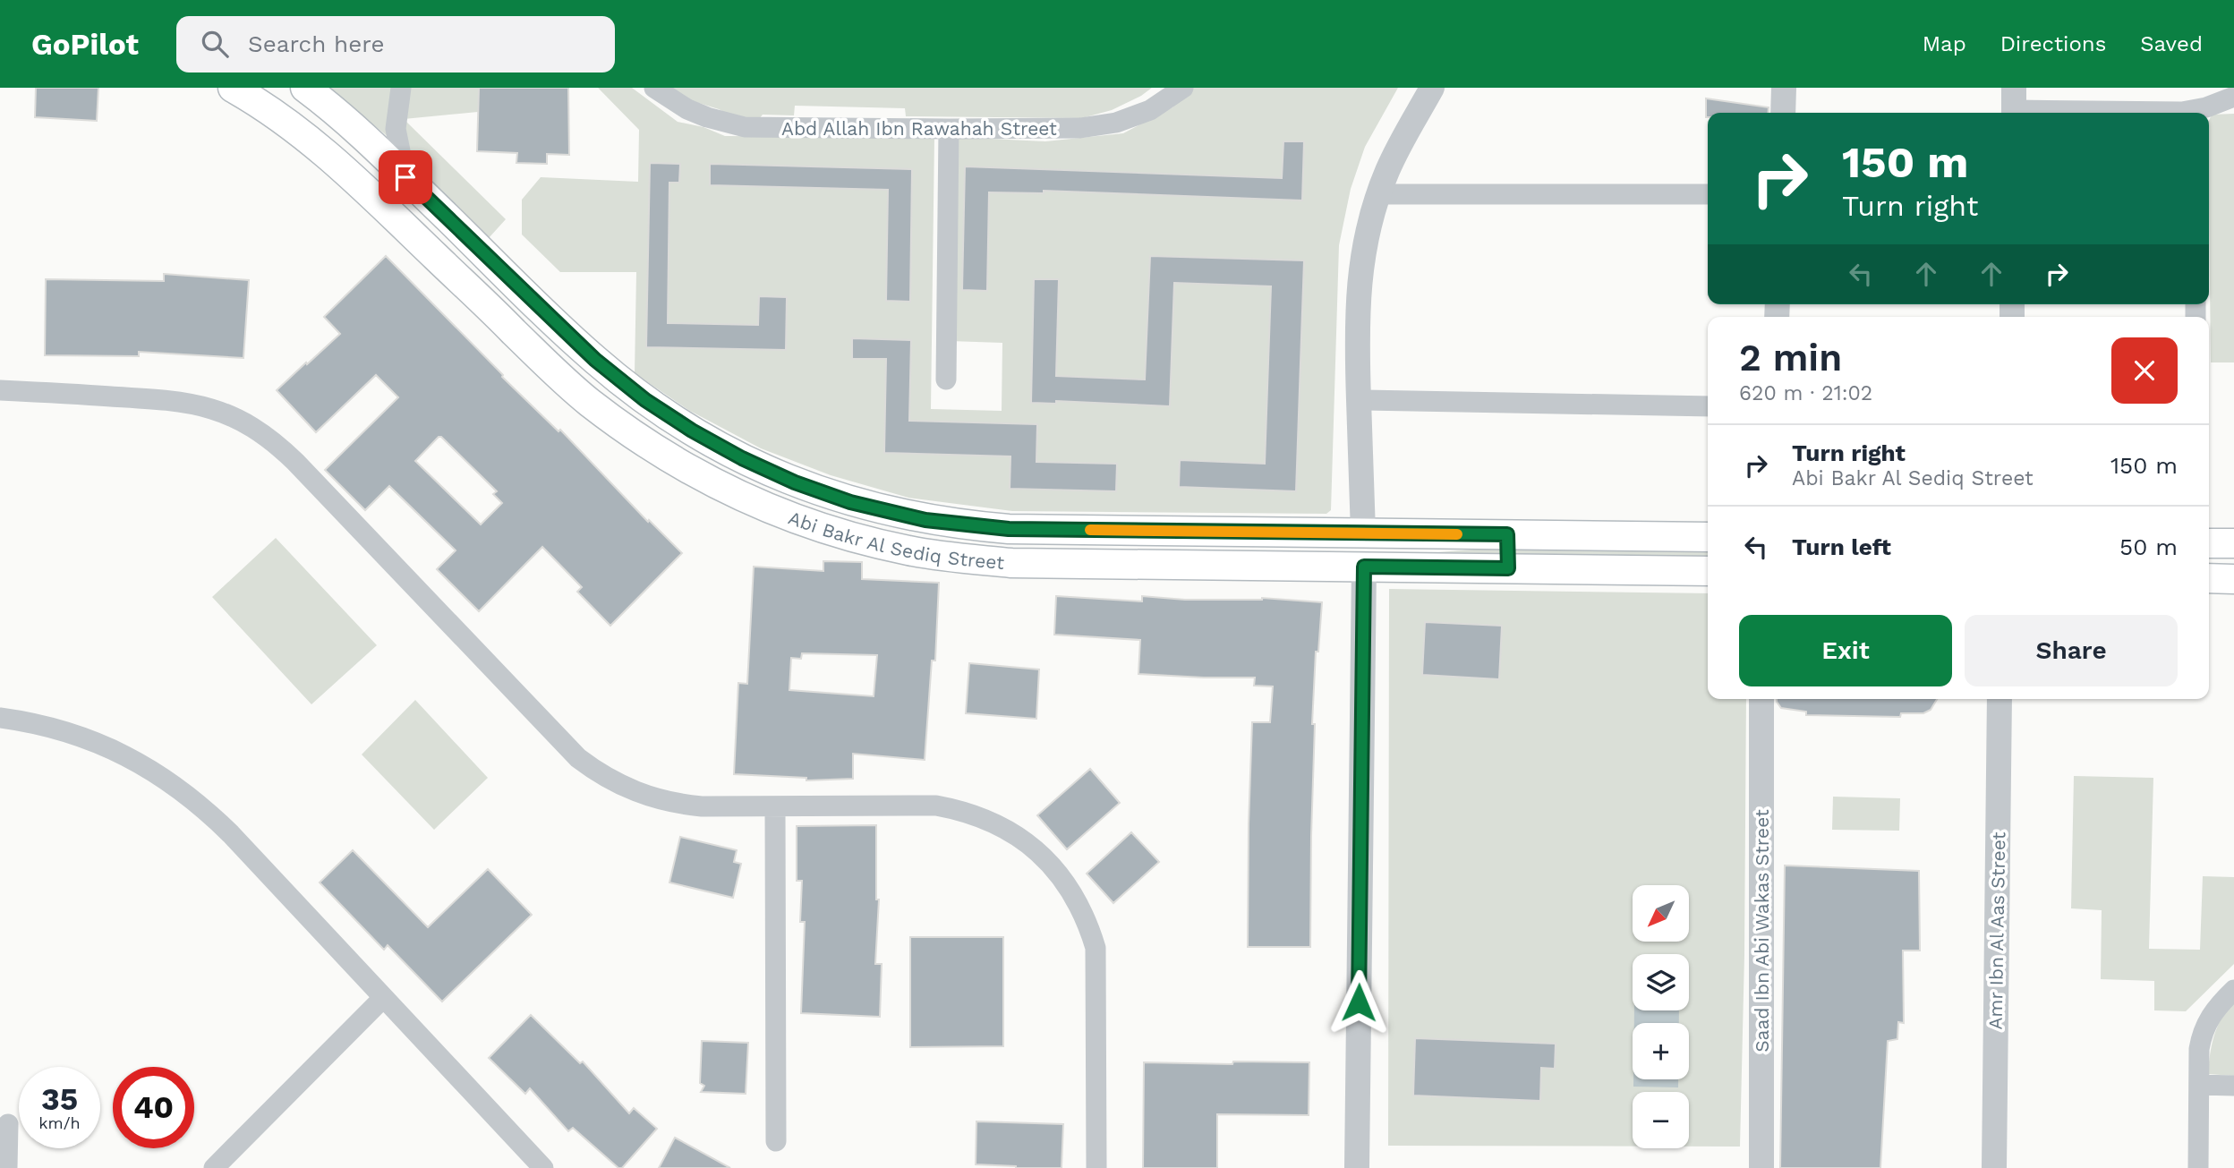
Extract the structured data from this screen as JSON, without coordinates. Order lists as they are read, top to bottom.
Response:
{
  "streets": {
    "main road": ["Abi Bakr Al Sediq Street"],
    "street": ["Abd Allah Ibn Rawahah Street", "Saad Ibn Abi Wakas Street", "Amr Ibn Al Aas Street"]
  },
  "north": "bottom left",
  "page": {
    "header": "GoPilot",
    "search": "Search here",
    "nav": ["Map", "Directions", "Saved"],
    "turn": ["150 m", "Turn right"],
    "heading": ["2 min", "620 m · 21:02"],
    "list": [
      {
        "name": "Turn right",
        "note": "Abi Bakr Al Sediq Street",
        "value": "150 m"
      },
      {
        "name": "Turn left",
        "value": "50 m"
      }
    ],
    "buttons": ["Exit", "Share"],
    "map_buttons": ["+", "−"],
    "speed": "35 km/h",
    "limit": "40"
  }
}
